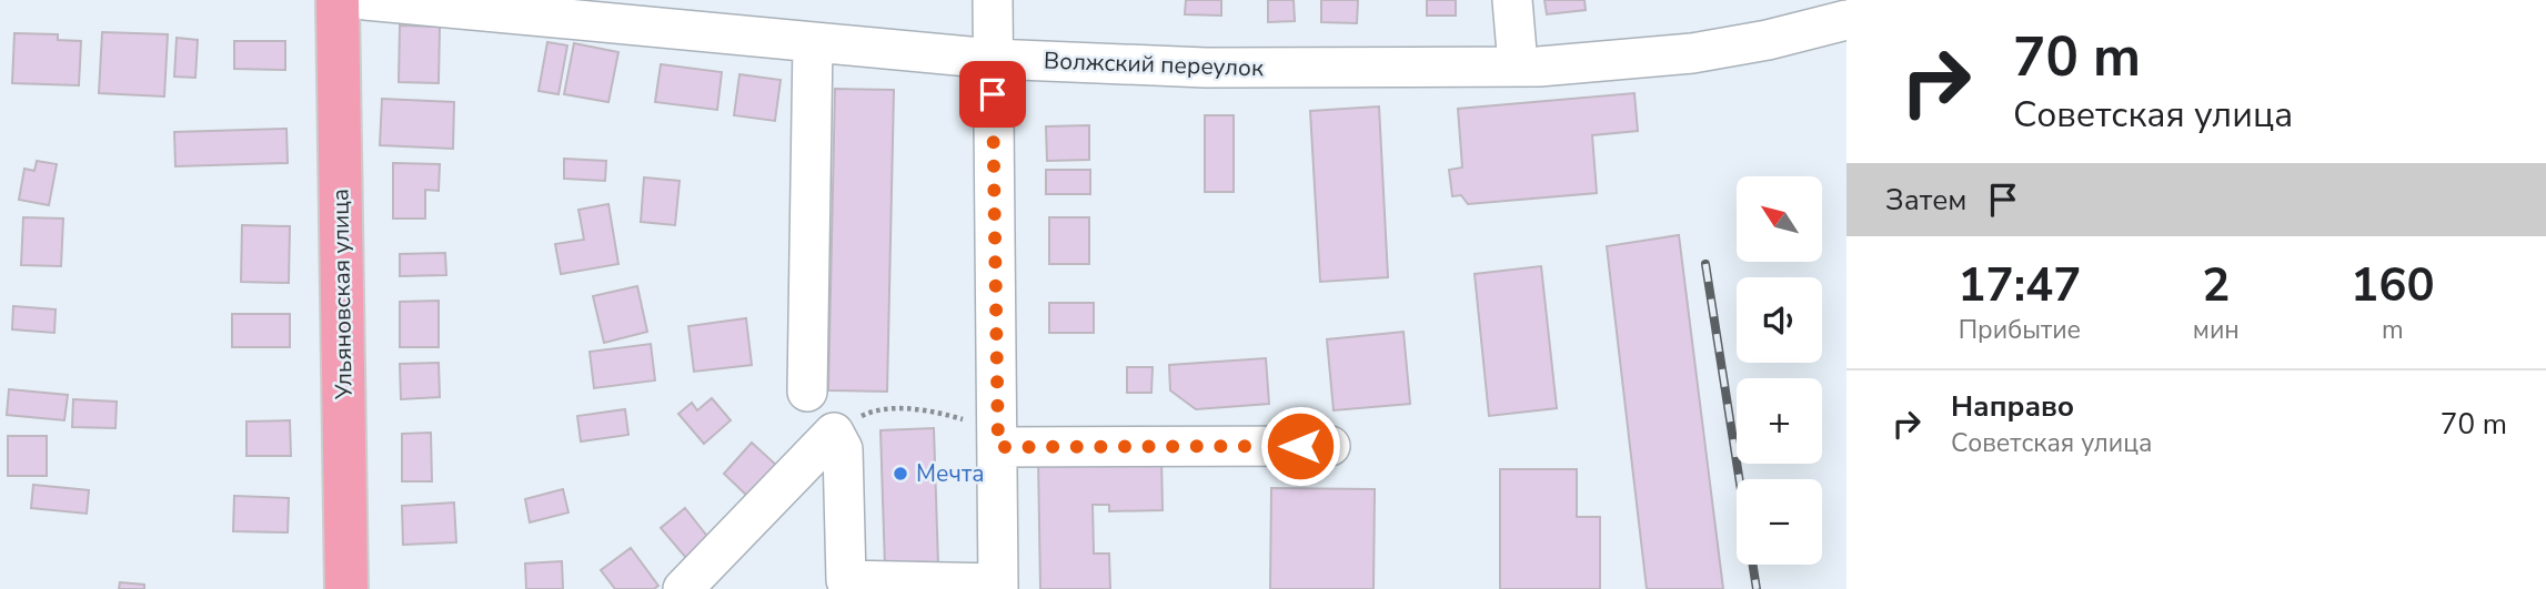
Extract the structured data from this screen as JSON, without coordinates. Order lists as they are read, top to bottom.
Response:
{
  "streets": {
    "main road": ["Ульяновская улица"],
    "street": ["Волжский переулок"]
  },
  "places": ["Мечта"],
  "north": "top left",
  "page": {
    "turn": ["70 m", "Советская улица"],
    "then": "Затем",
    "map_buttons": ["+", "−"],
    "eta": [
      "17:47",
      "Прибытие",
      "2",
      "мин",
      "160",
      "m"
    ],
    "list": [
      {
        "name": "Направо",
        "note": "Советская улица",
        "value": "70 m"
      }
    ]
  }
}
